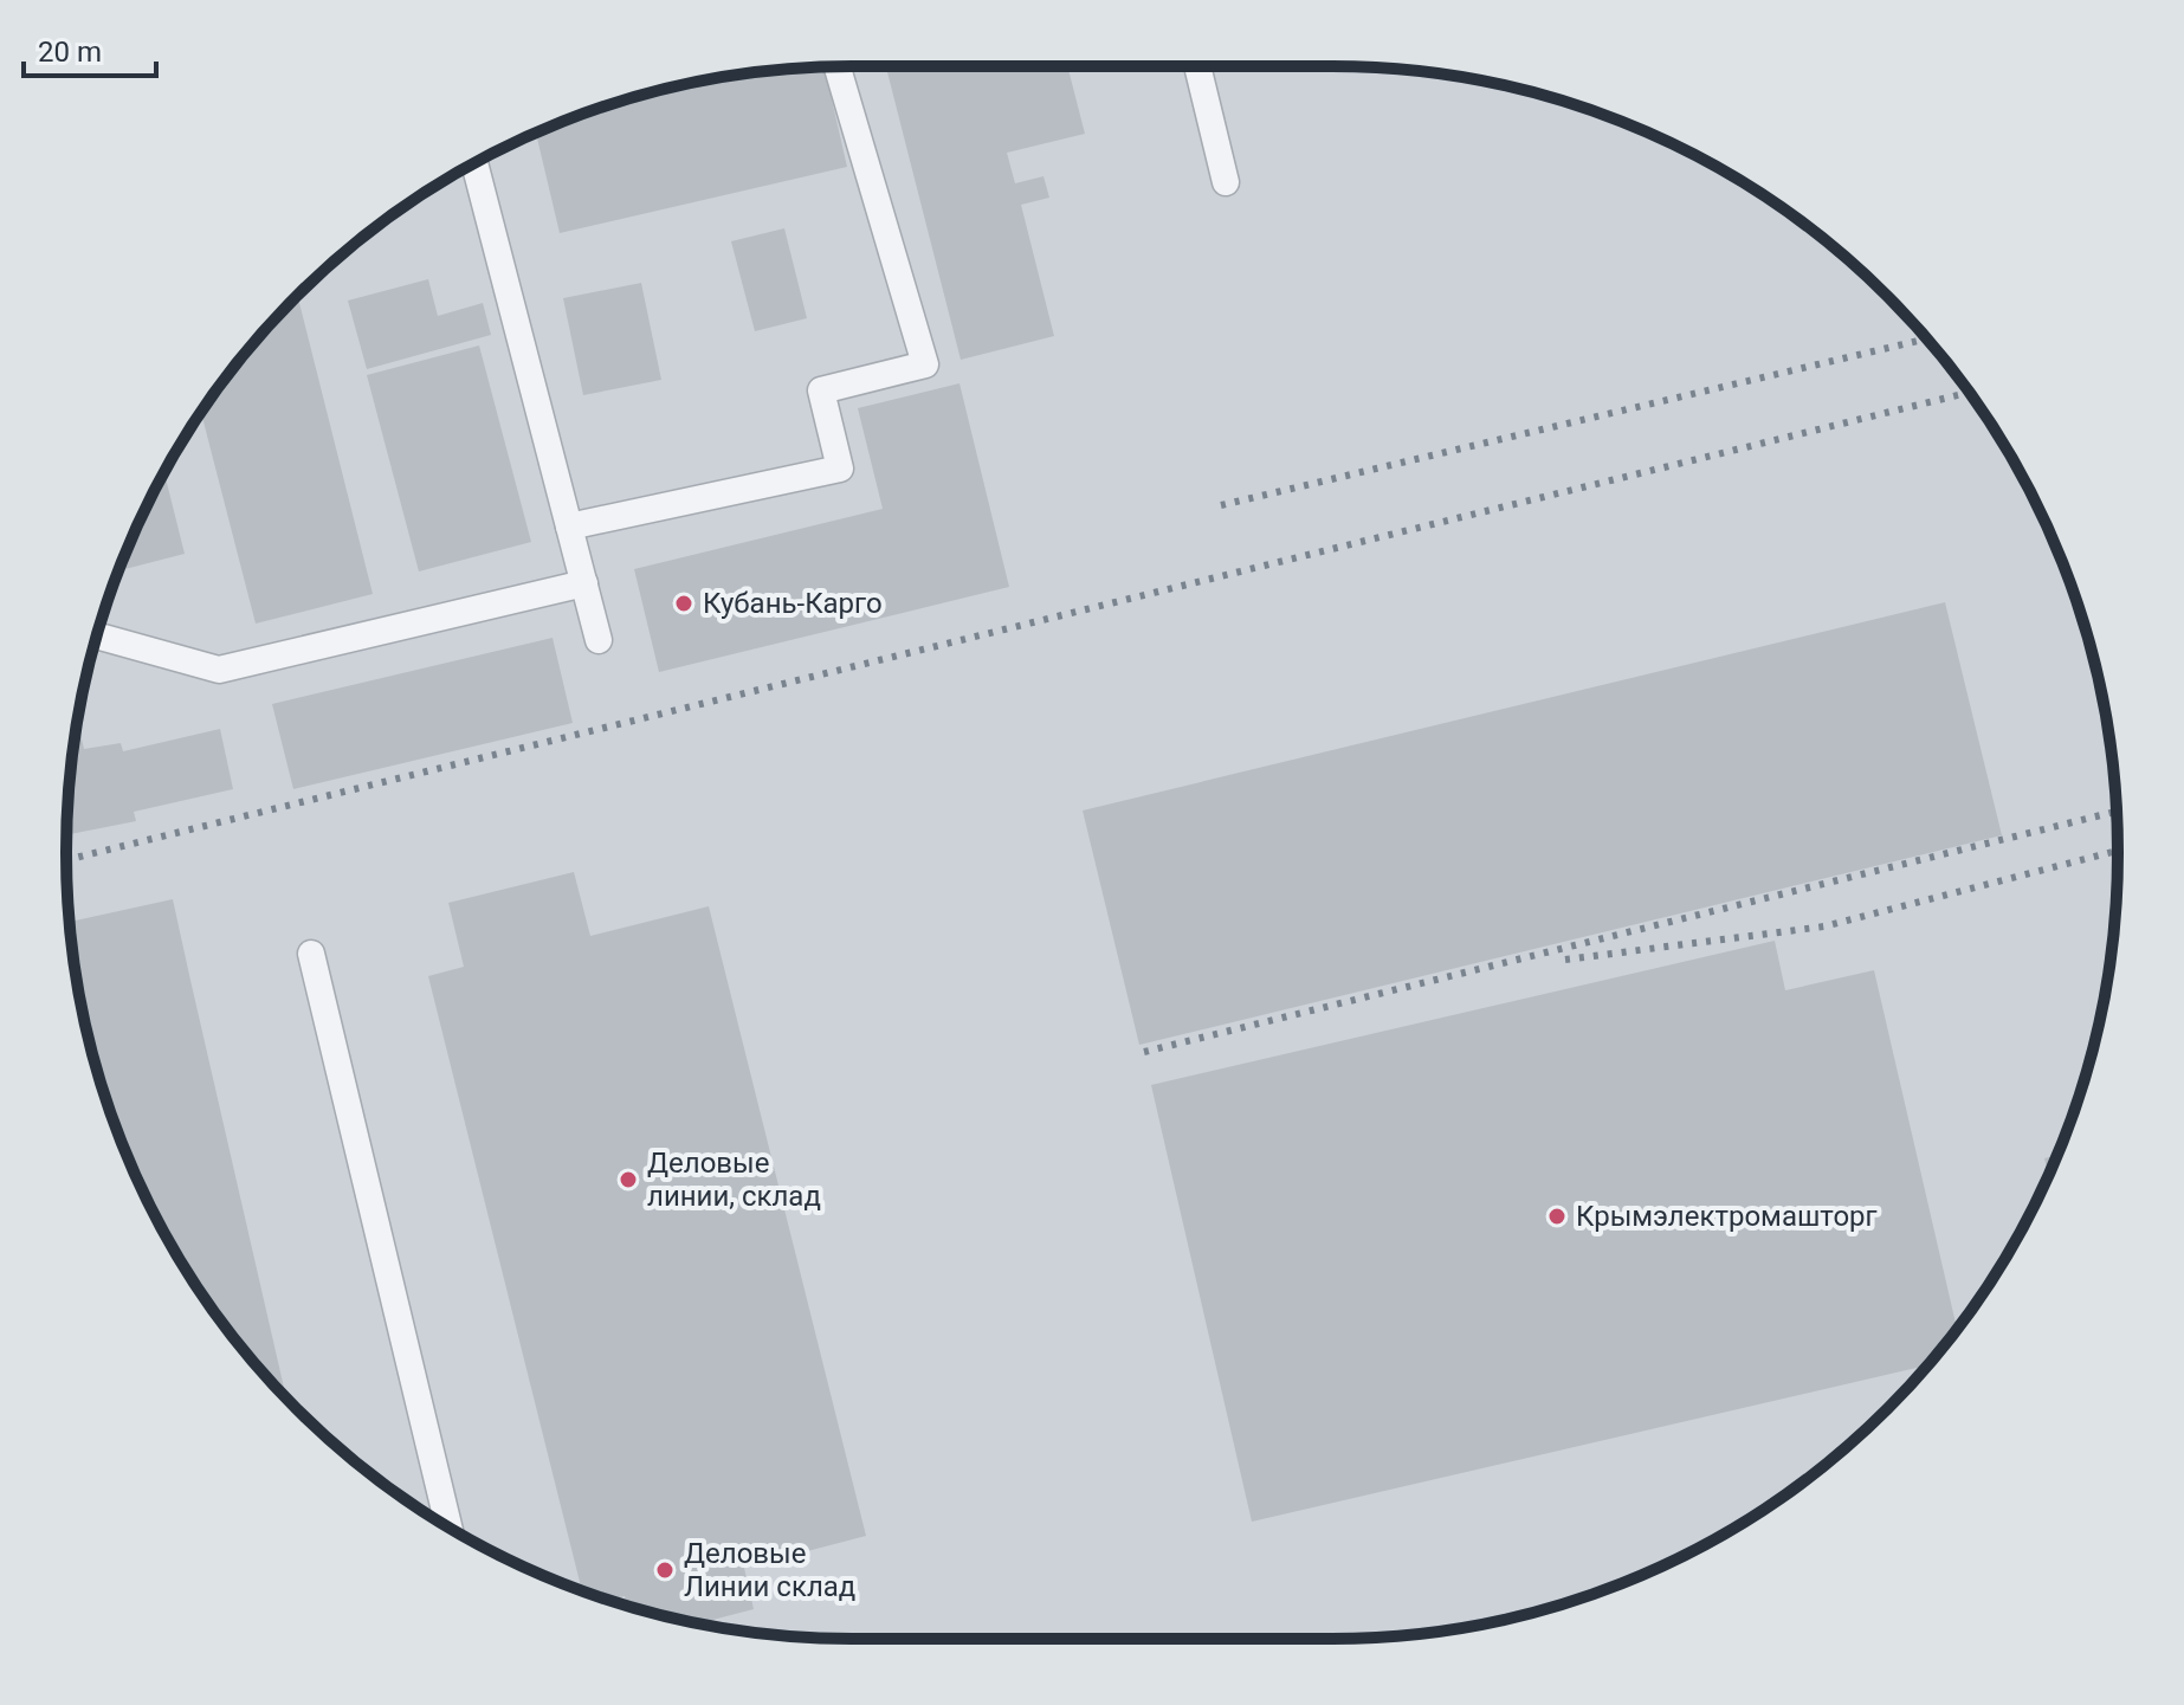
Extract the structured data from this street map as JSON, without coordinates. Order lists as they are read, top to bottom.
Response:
{
  "places": [
    "Кубань-Карго",
    "Деловые линии, склад",
    "Крымэлектромашторг",
    "Деловые Линии склад"
  ],
  "scale_bar": "20 m"
}
